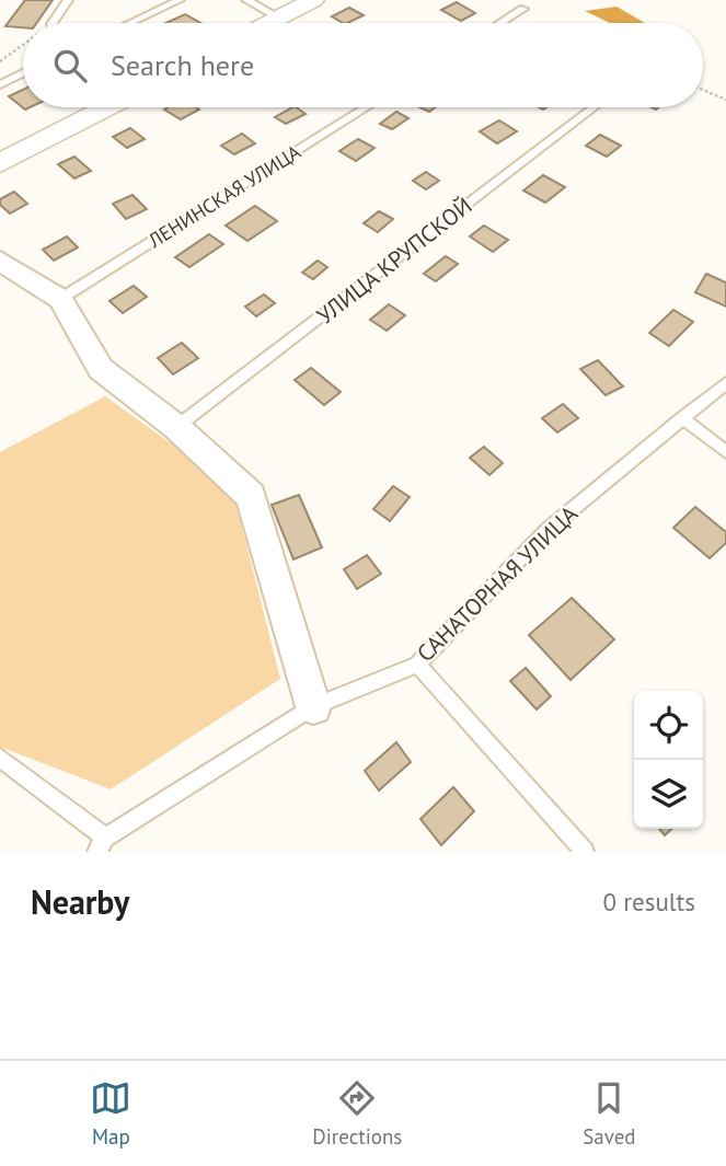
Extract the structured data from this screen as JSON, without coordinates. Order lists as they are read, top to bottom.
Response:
{
  "streets": {
    "lane": ["ЛЕНИНСКАЯ УЛИЦА", "УЛИЦА КРУПСКОЙ", "САНАТОРНАЯ УЛИЦА"]
  },
  "page": {
    "search": "Search here",
    "heading": ["Nearby", "0 results"],
    "nav": ["Map", "Directions", "Saved"]
  }
}
